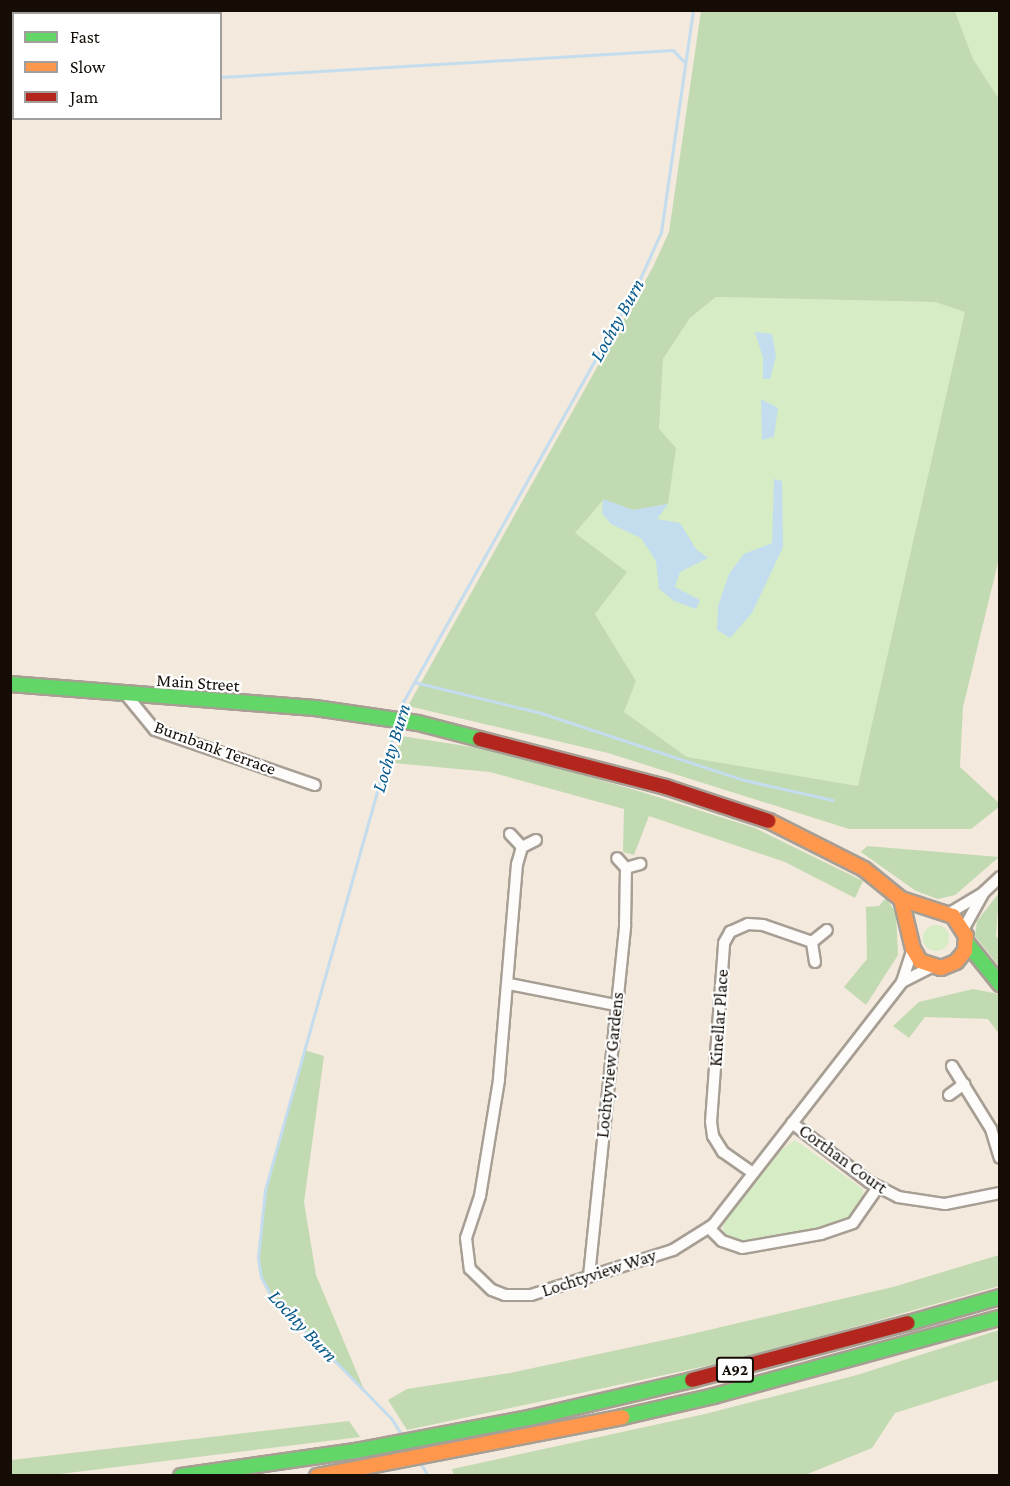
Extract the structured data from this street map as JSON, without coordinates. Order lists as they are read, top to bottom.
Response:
{
  "streets": {
    "main road": ["Main Street", "A92"],
    "street": [
      "Burnbank Terrace",
      "Kinellar Place",
      "Lochtyview Gardens",
      "Corthan Court",
      "Lochtyview Way"
    ]
  },
  "crossings": [
    ["Main Street", "Burnbank Terrace"],
    ["Main Street", "Lochtyview Way"],
    ["Kinellar Place", "Lochtyview Way"],
    ["Lochtyview Gardens", "Lochtyview Way"],
    ["Corthan Court", "Lochtyview Way"]
  ],
  "water": ["Lochty Burn"],
  "legend": ["Fast", "Slow", "Jam"]
}
